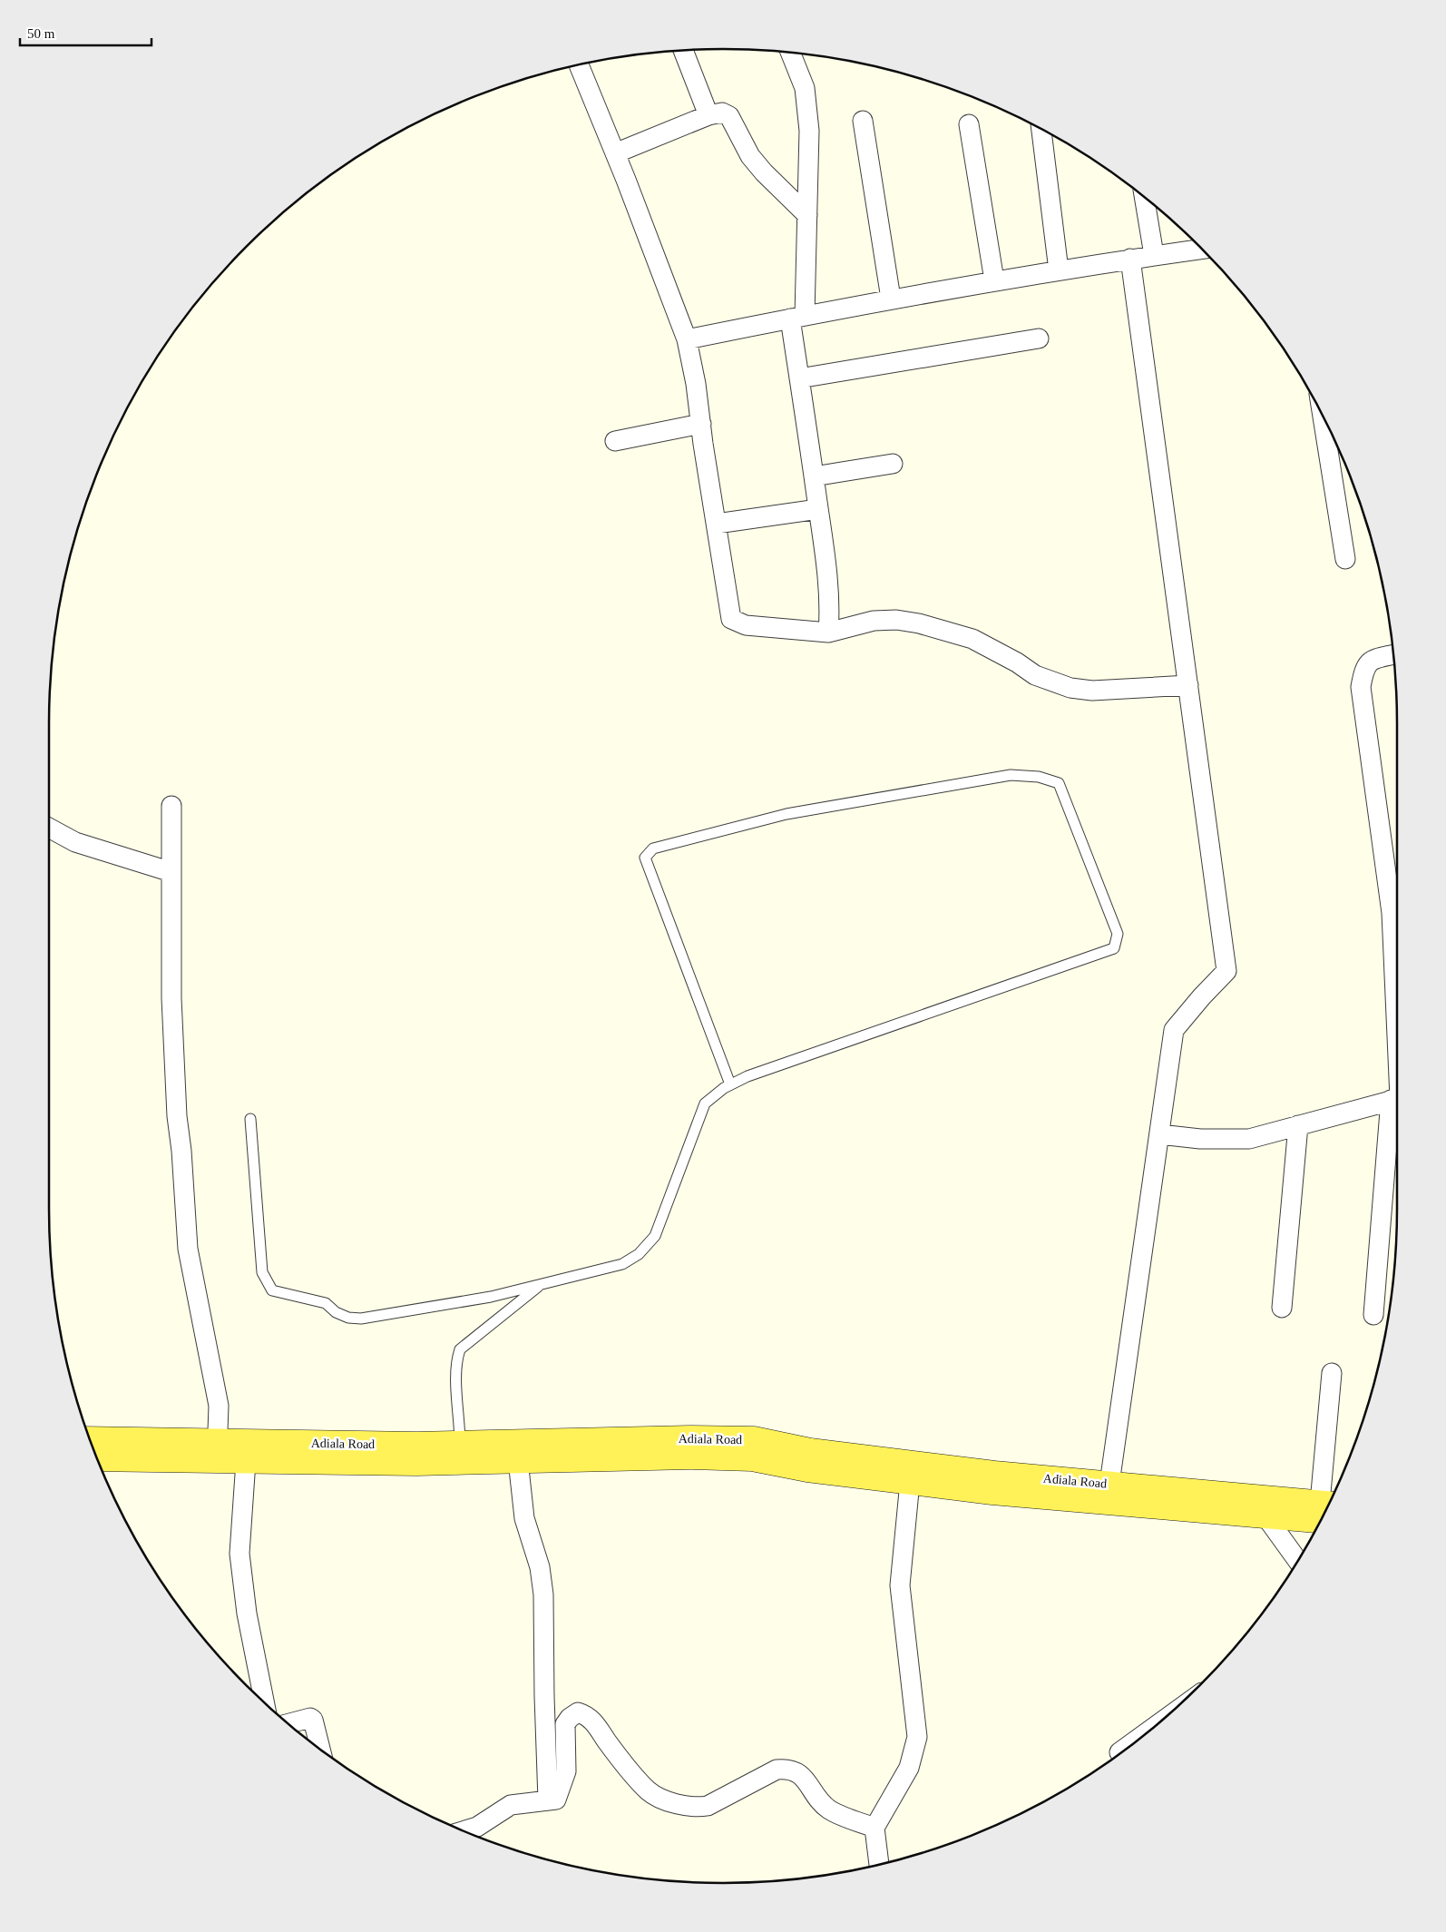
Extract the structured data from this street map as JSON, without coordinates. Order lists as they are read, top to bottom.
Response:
{
  "streets": {
    "main road": ["Adiala Road"]
  },
  "scale_bar": "50 m"
}
